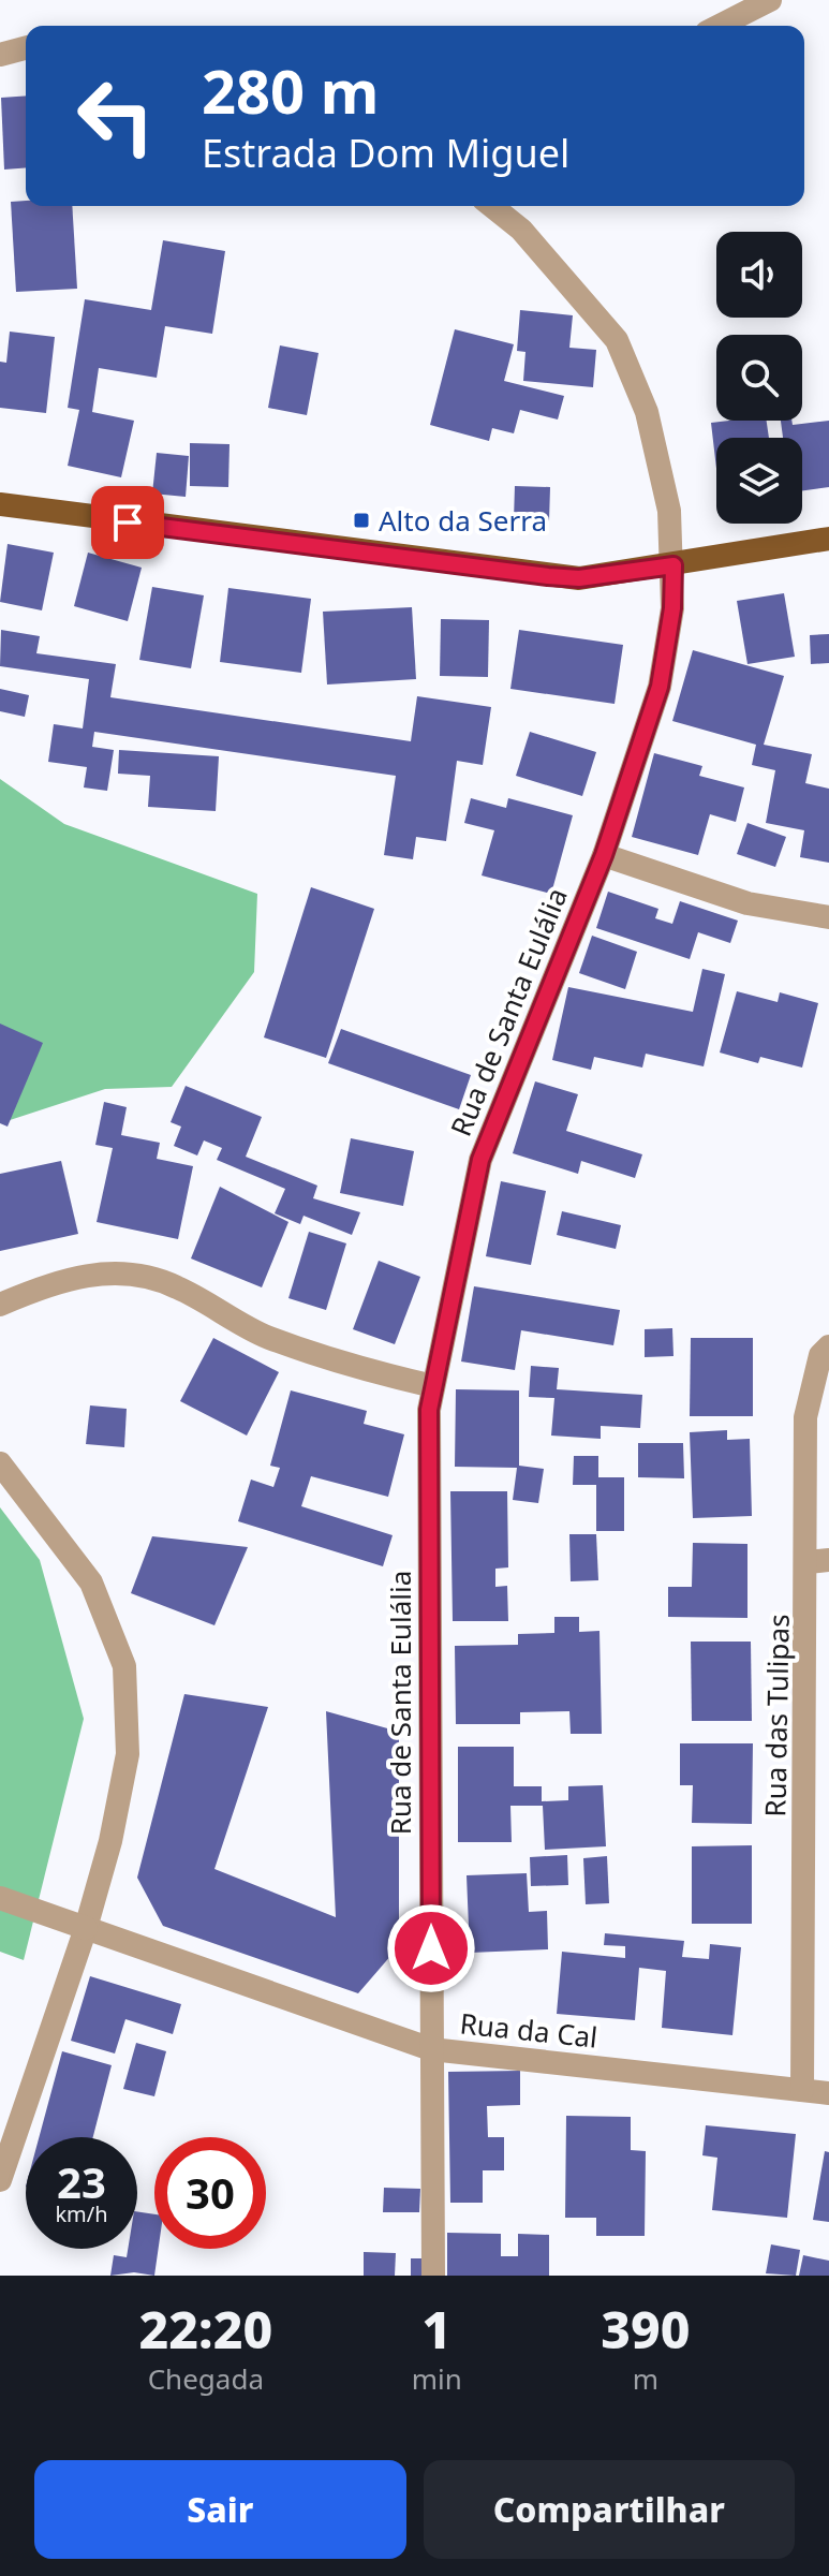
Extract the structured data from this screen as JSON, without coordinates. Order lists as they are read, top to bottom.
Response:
{
  "streets": {
    "street": ["Rua de Santa Eulália", "Rua das Tulipas", "Rua da Cal"]
  },
  "crossings": [
    ["Rua de Santa Eulália", "Rua da Cal"],
    ["Rua das Tulipas", "Rua da Cal"]
  ],
  "places": {
    "transit": ["Alto da Serra"]
  },
  "page": {
    "turn": ["280 m", "Estrada Dom Miguel"],
    "speed": "23 km/h",
    "limit": "30",
    "eta": [
      "22:20",
      "Chegada",
      "1",
      "min",
      "390",
      "m"
    ],
    "buttons": ["Sair", "Compartilhar"]
  }
}
